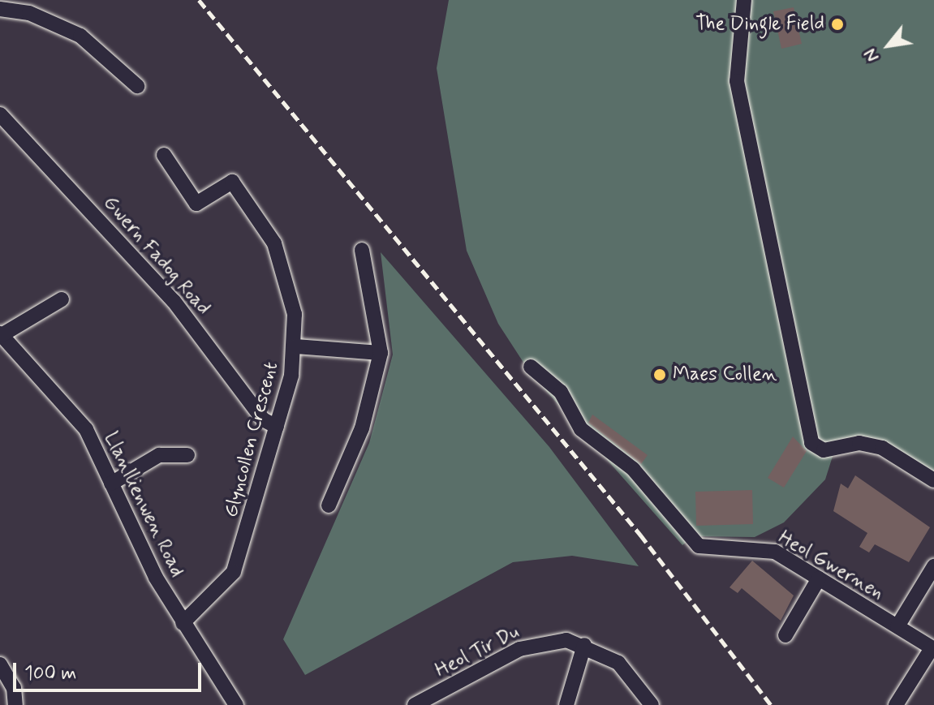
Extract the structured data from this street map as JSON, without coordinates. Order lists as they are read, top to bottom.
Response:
{
  "streets": {
    "street": [
      "Gwern Fadog Road",
      "Glyncollen Crescent",
      "Llanllienwen Road",
      "Heol Gwernen",
      "Heol Tir Du"
    ]
  },
  "crossings": [
    ["Gwern Fadog Road", "Glyncollen Crescent"],
    ["Glyncollen Crescent", "Llanllienwen Road"]
  ],
  "places": ["The Dingle Field", "Maes Collen"],
  "scale_bar": "100 m",
  "north": "bottom left"
}
